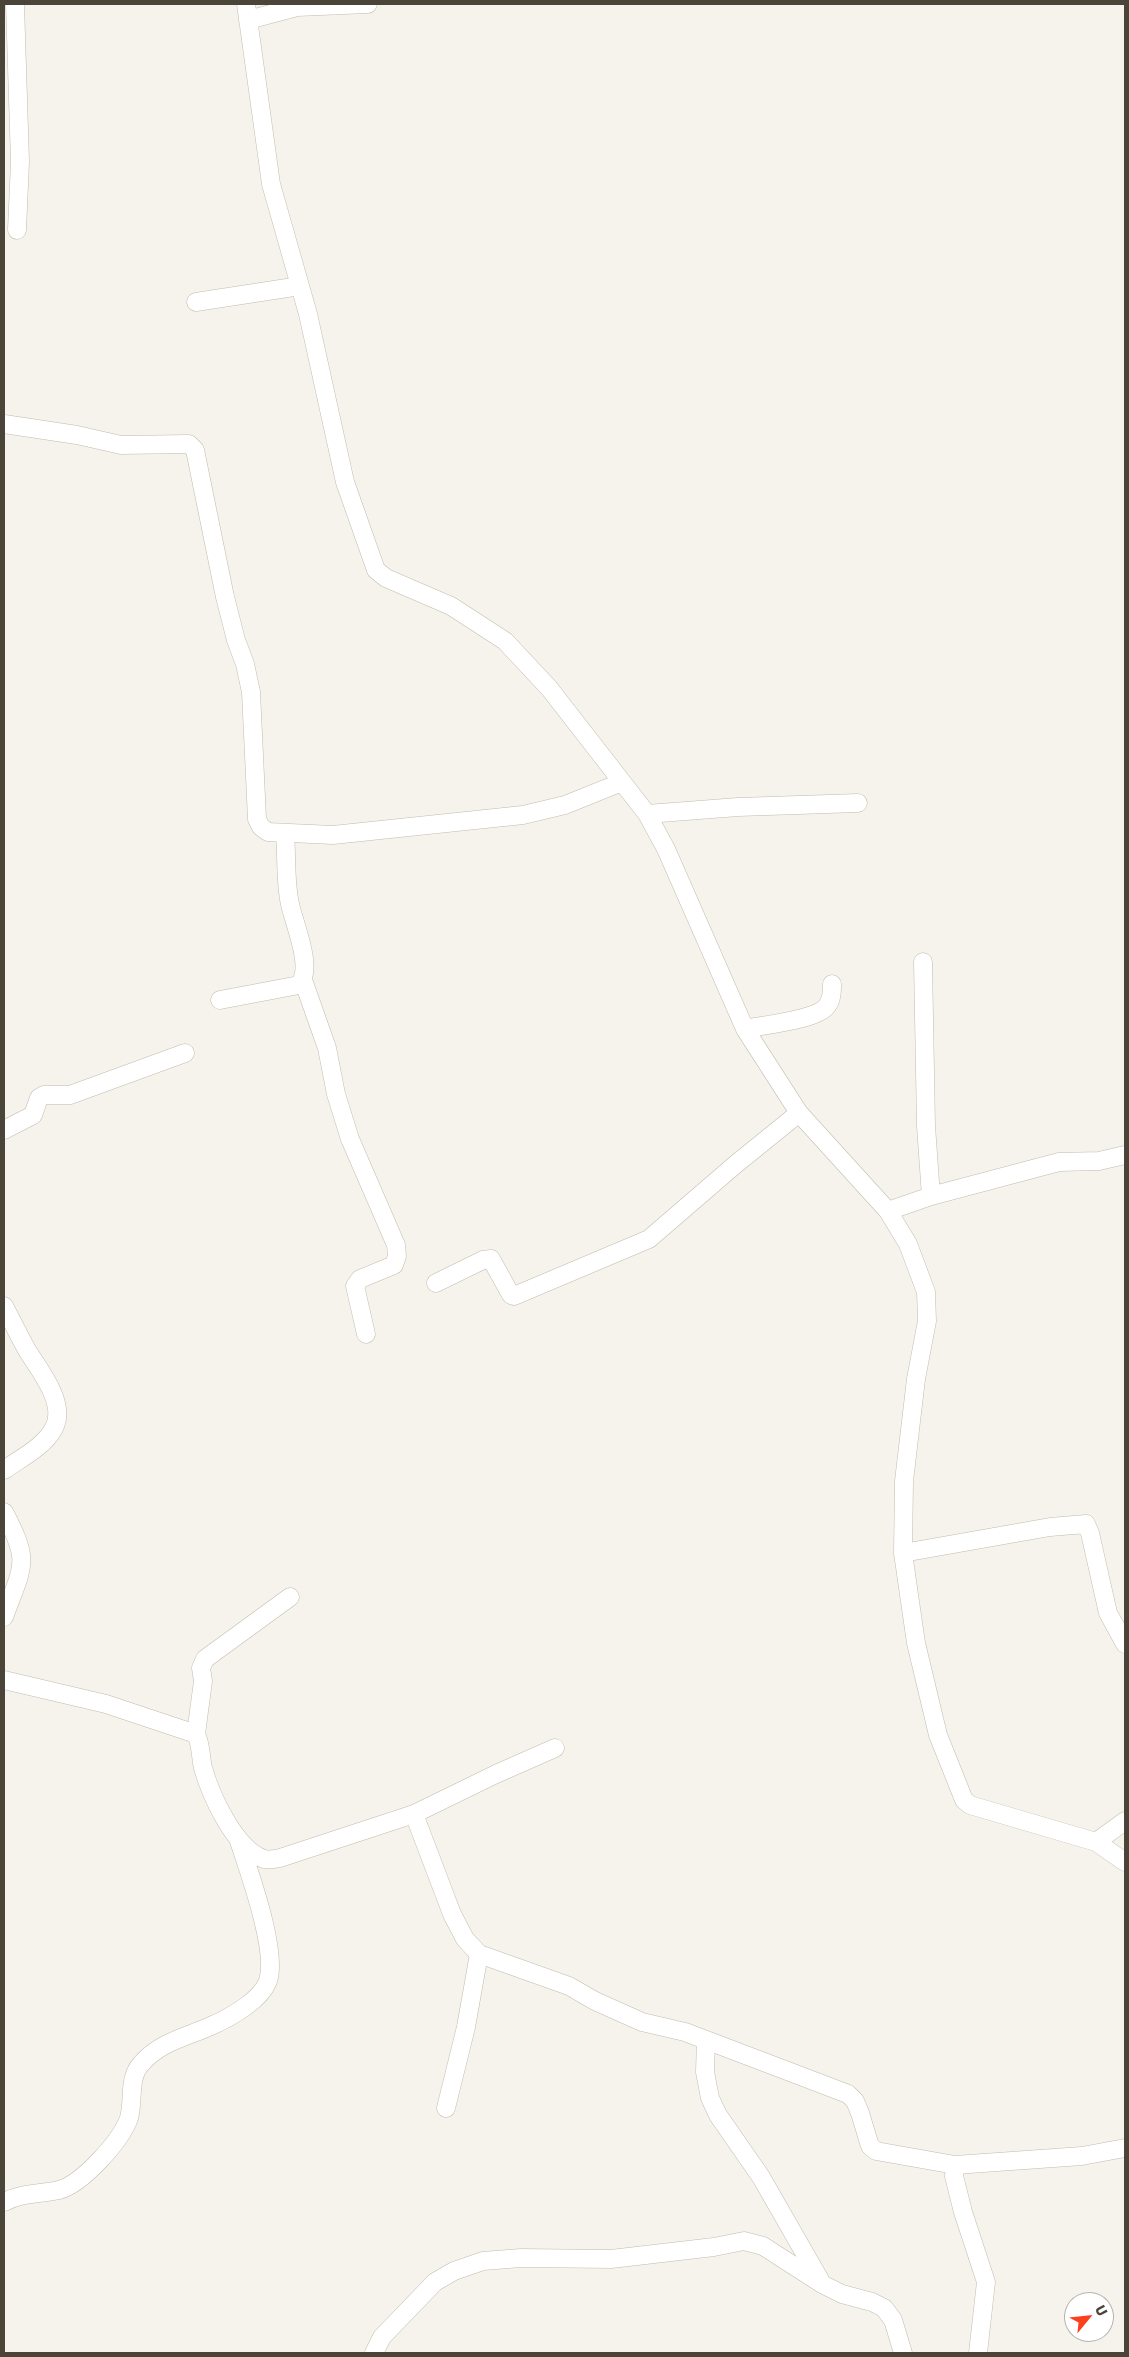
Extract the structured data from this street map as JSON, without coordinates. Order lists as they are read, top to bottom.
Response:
{
  "north": "top right"
}
